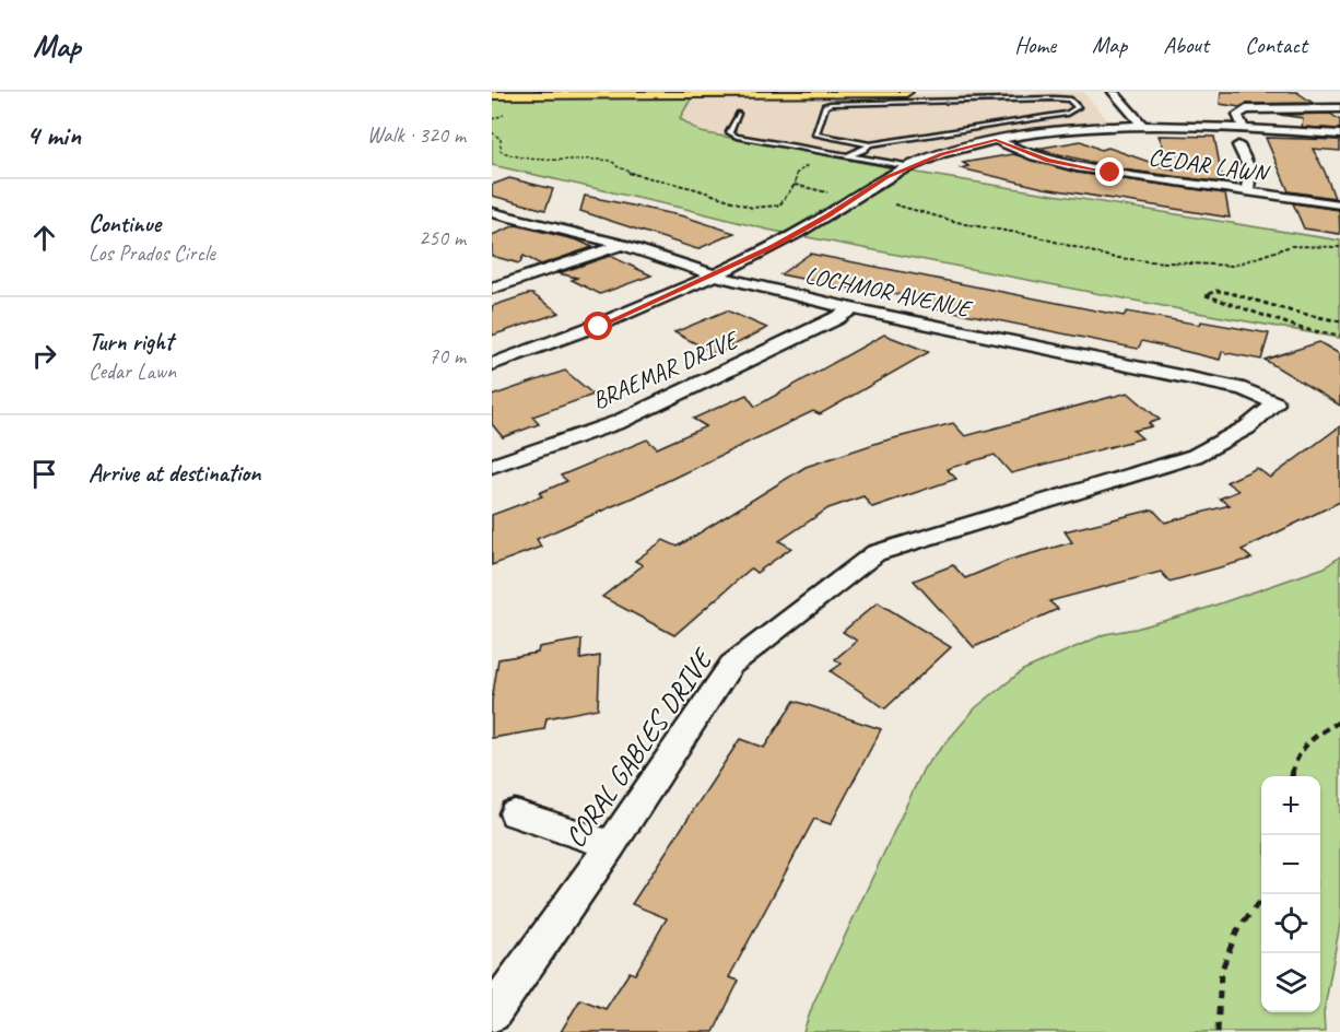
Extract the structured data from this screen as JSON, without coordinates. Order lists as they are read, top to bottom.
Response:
{
  "streets": {
    "street": [
      "CEDAR LAWN",
      "LOCHMOR AVENUE",
      "BRAEMAR DRIVE",
      "CORAL GABLES DRIVE"
    ]
  },
  "crossings": [
    ["LOCHMOR AVENUE", "BRAEMAR DRIVE"],
    ["LOCHMOR AVENUE", "CORAL GABLES DRIVE"]
  ],
  "page": {
    "header": "Map",
    "nav": [
      "Home",
      "Map",
      "About",
      "Contact"
    ],
    "heading": ["4 min", "Walk · 320 m"],
    "list": [
      ["Continue", "Los Prados Circle", "250 m"],
      ["Turn right", "Cedar Lawn", "70 m"],
      "Arrive at destination"
    ],
    "map_buttons": ["+", "−"]
  }
}
